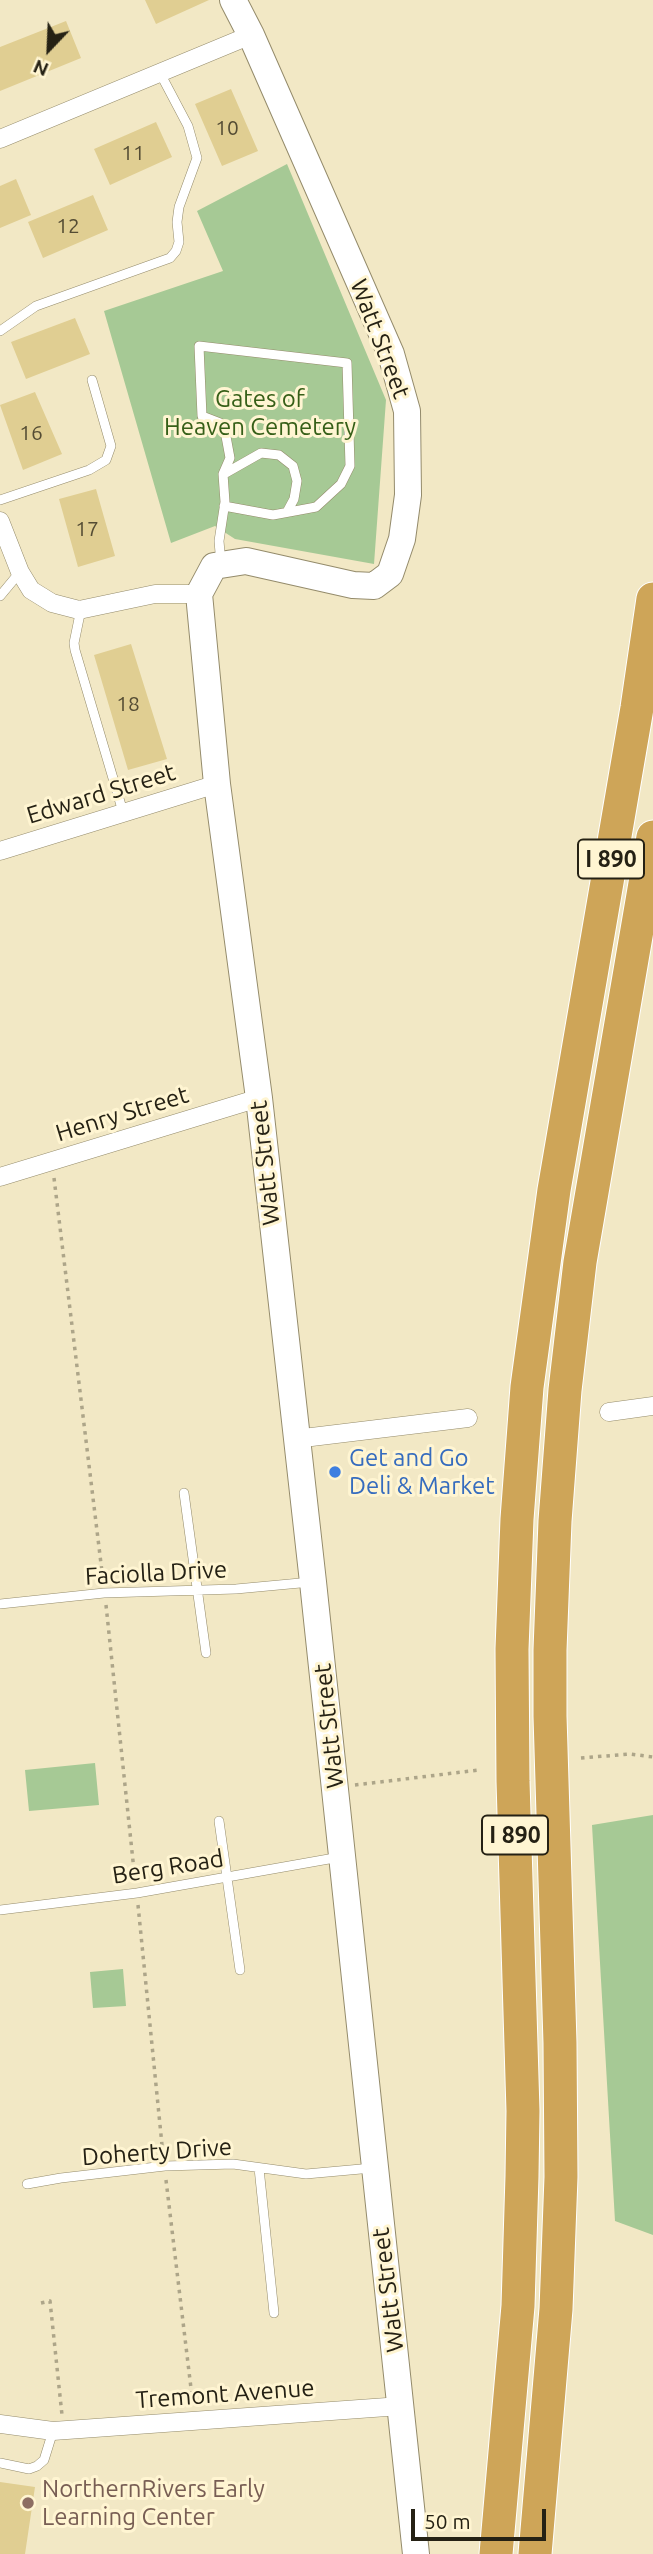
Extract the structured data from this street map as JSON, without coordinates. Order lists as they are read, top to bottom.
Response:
{
  "streets": {
    "highway": ["I 890"],
    "street": [
      "Watt Street",
      "Edward Street",
      "Henry Street",
      "Tremont Avenue"
    ],
    "lane": ["Faciolla Drive", "Berg Road", "Doherty Drive"]
  },
  "crossings": [
    ["Watt Street", "Edward Street"],
    ["Watt Street", "Henry Street"],
    ["Watt Street", "Faciolla Drive"],
    ["Watt Street", "Berg Road"],
    ["Watt Street", "Doherty Drive"],
    ["Watt Street", "Tremont Avenue"]
  ],
  "parks": ["Gates of Heaven Cemetery"],
  "places": ["Get and Go Deli & Market", "NorthernRivers Early Learning Center"],
  "house_numbers": [
    "10",
    "11",
    "12",
    "16",
    "17",
    "18"
  ],
  "scale_bar": "50 m",
  "north": "bottom left"
}
